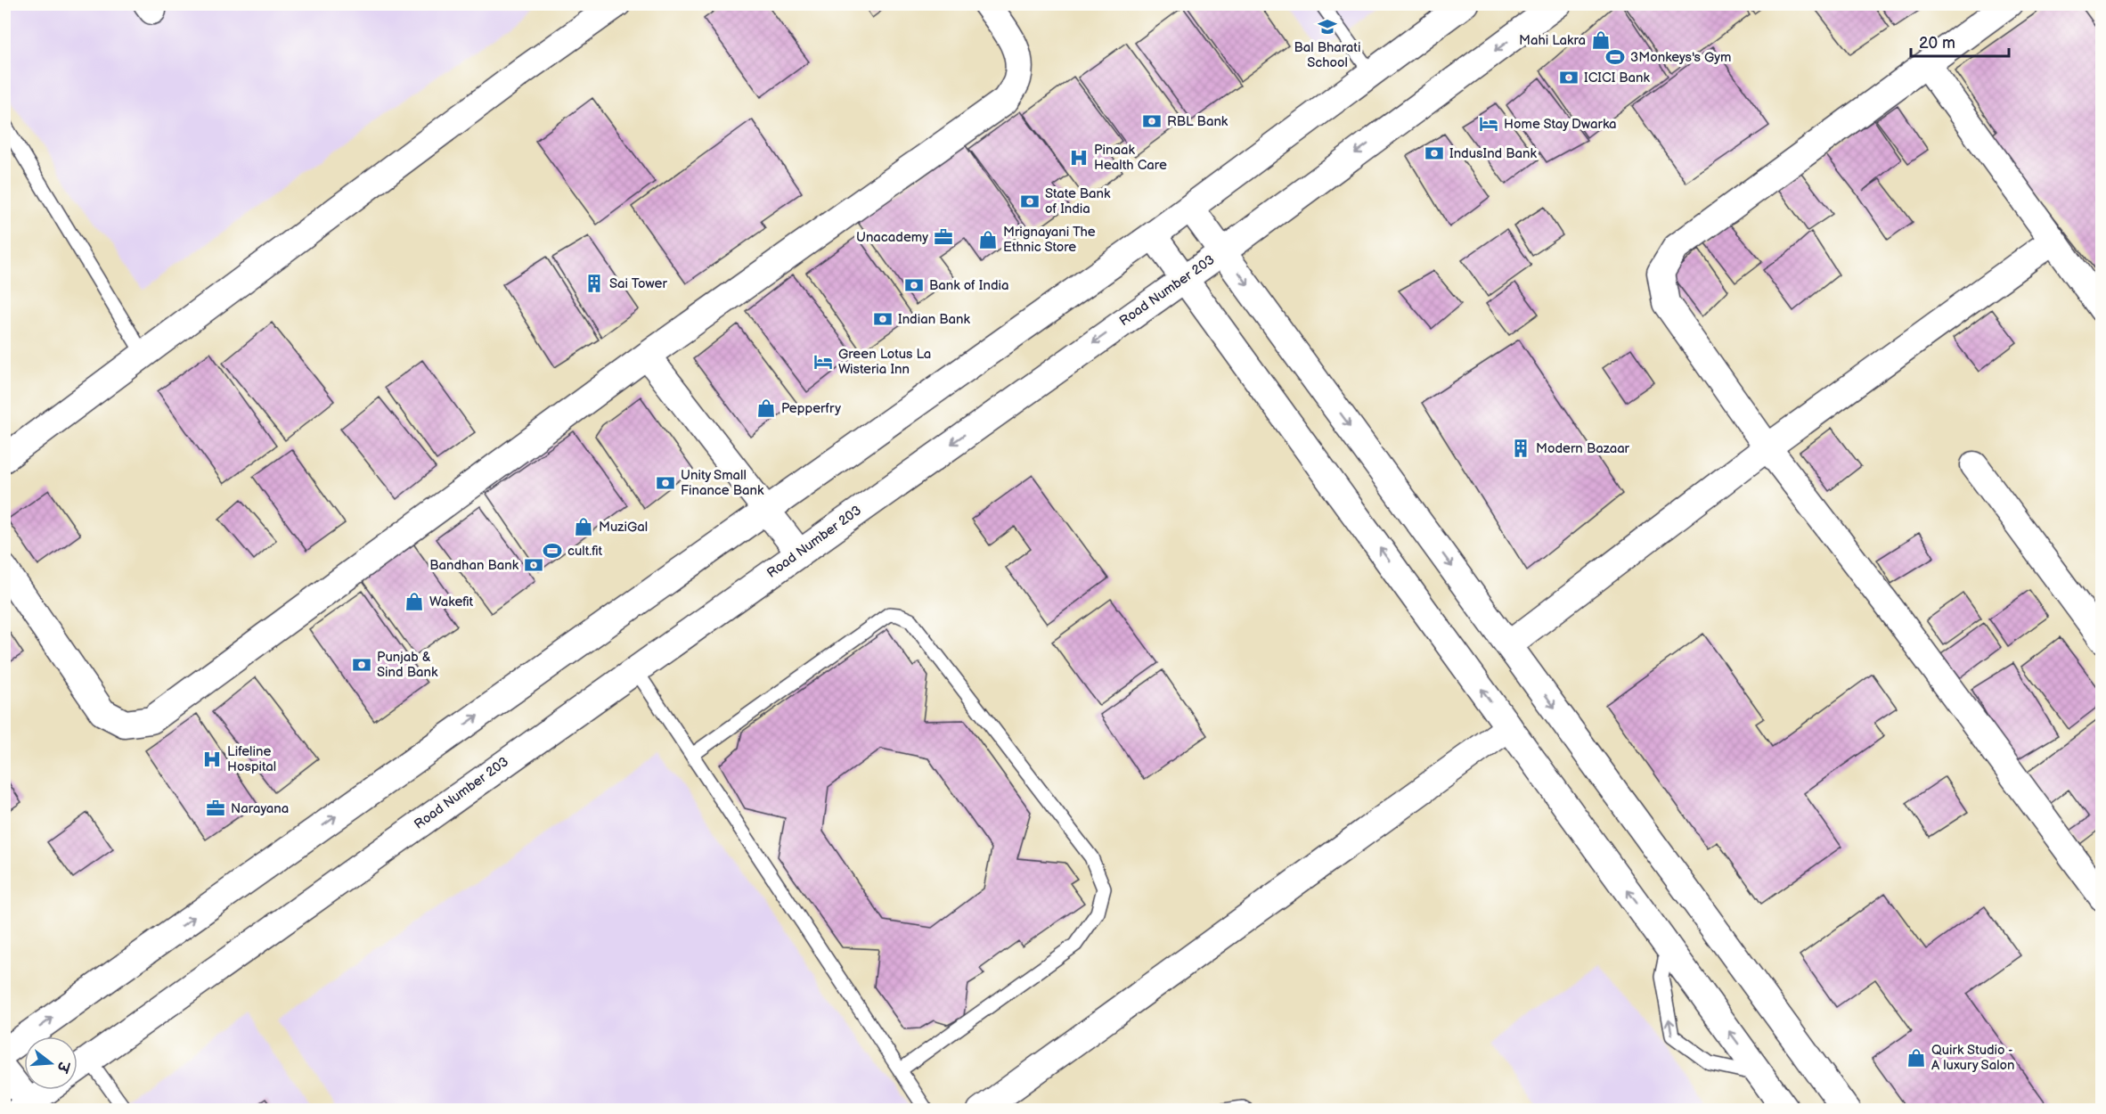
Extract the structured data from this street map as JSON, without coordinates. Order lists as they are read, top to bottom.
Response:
{
  "streets": {
    "street": ["Road Number 203"]
  },
  "places": {
    "school or university": ["Bal Bharati School"],
    "shop": [
      "Mahi Lakra",
      "Mrignayani The Ethnic Store",
      "Pepperfry",
      "MuziGal",
      "Wakefit",
      "Quirk Studio - A luxury Salon"
    ],
    "sports": ["3Monkeys's Gym", "cult.fit"],
    "bank": [
      "ICICI Bank",
      "RBL Bank",
      "IndusInd Bank",
      "State Bank of India",
      "Bank of India",
      "Indian Bank",
      "Unity Small Finance Bank",
      "Bandhan Bank",
      "Punjab & Sind Bank"
    ],
    "hotel": ["Home Stay Dwarka", "Green Lotus La Wisteria Inn"],
    "hospital": ["Pinaak Health Care", "Lifeline Hospital"],
    "office": ["Unacademy", "Narayana"],
    "building": ["Sai Tower", "Modern Bazaar"]
  },
  "scale_bar": "20 m",
  "north": "right"
}
